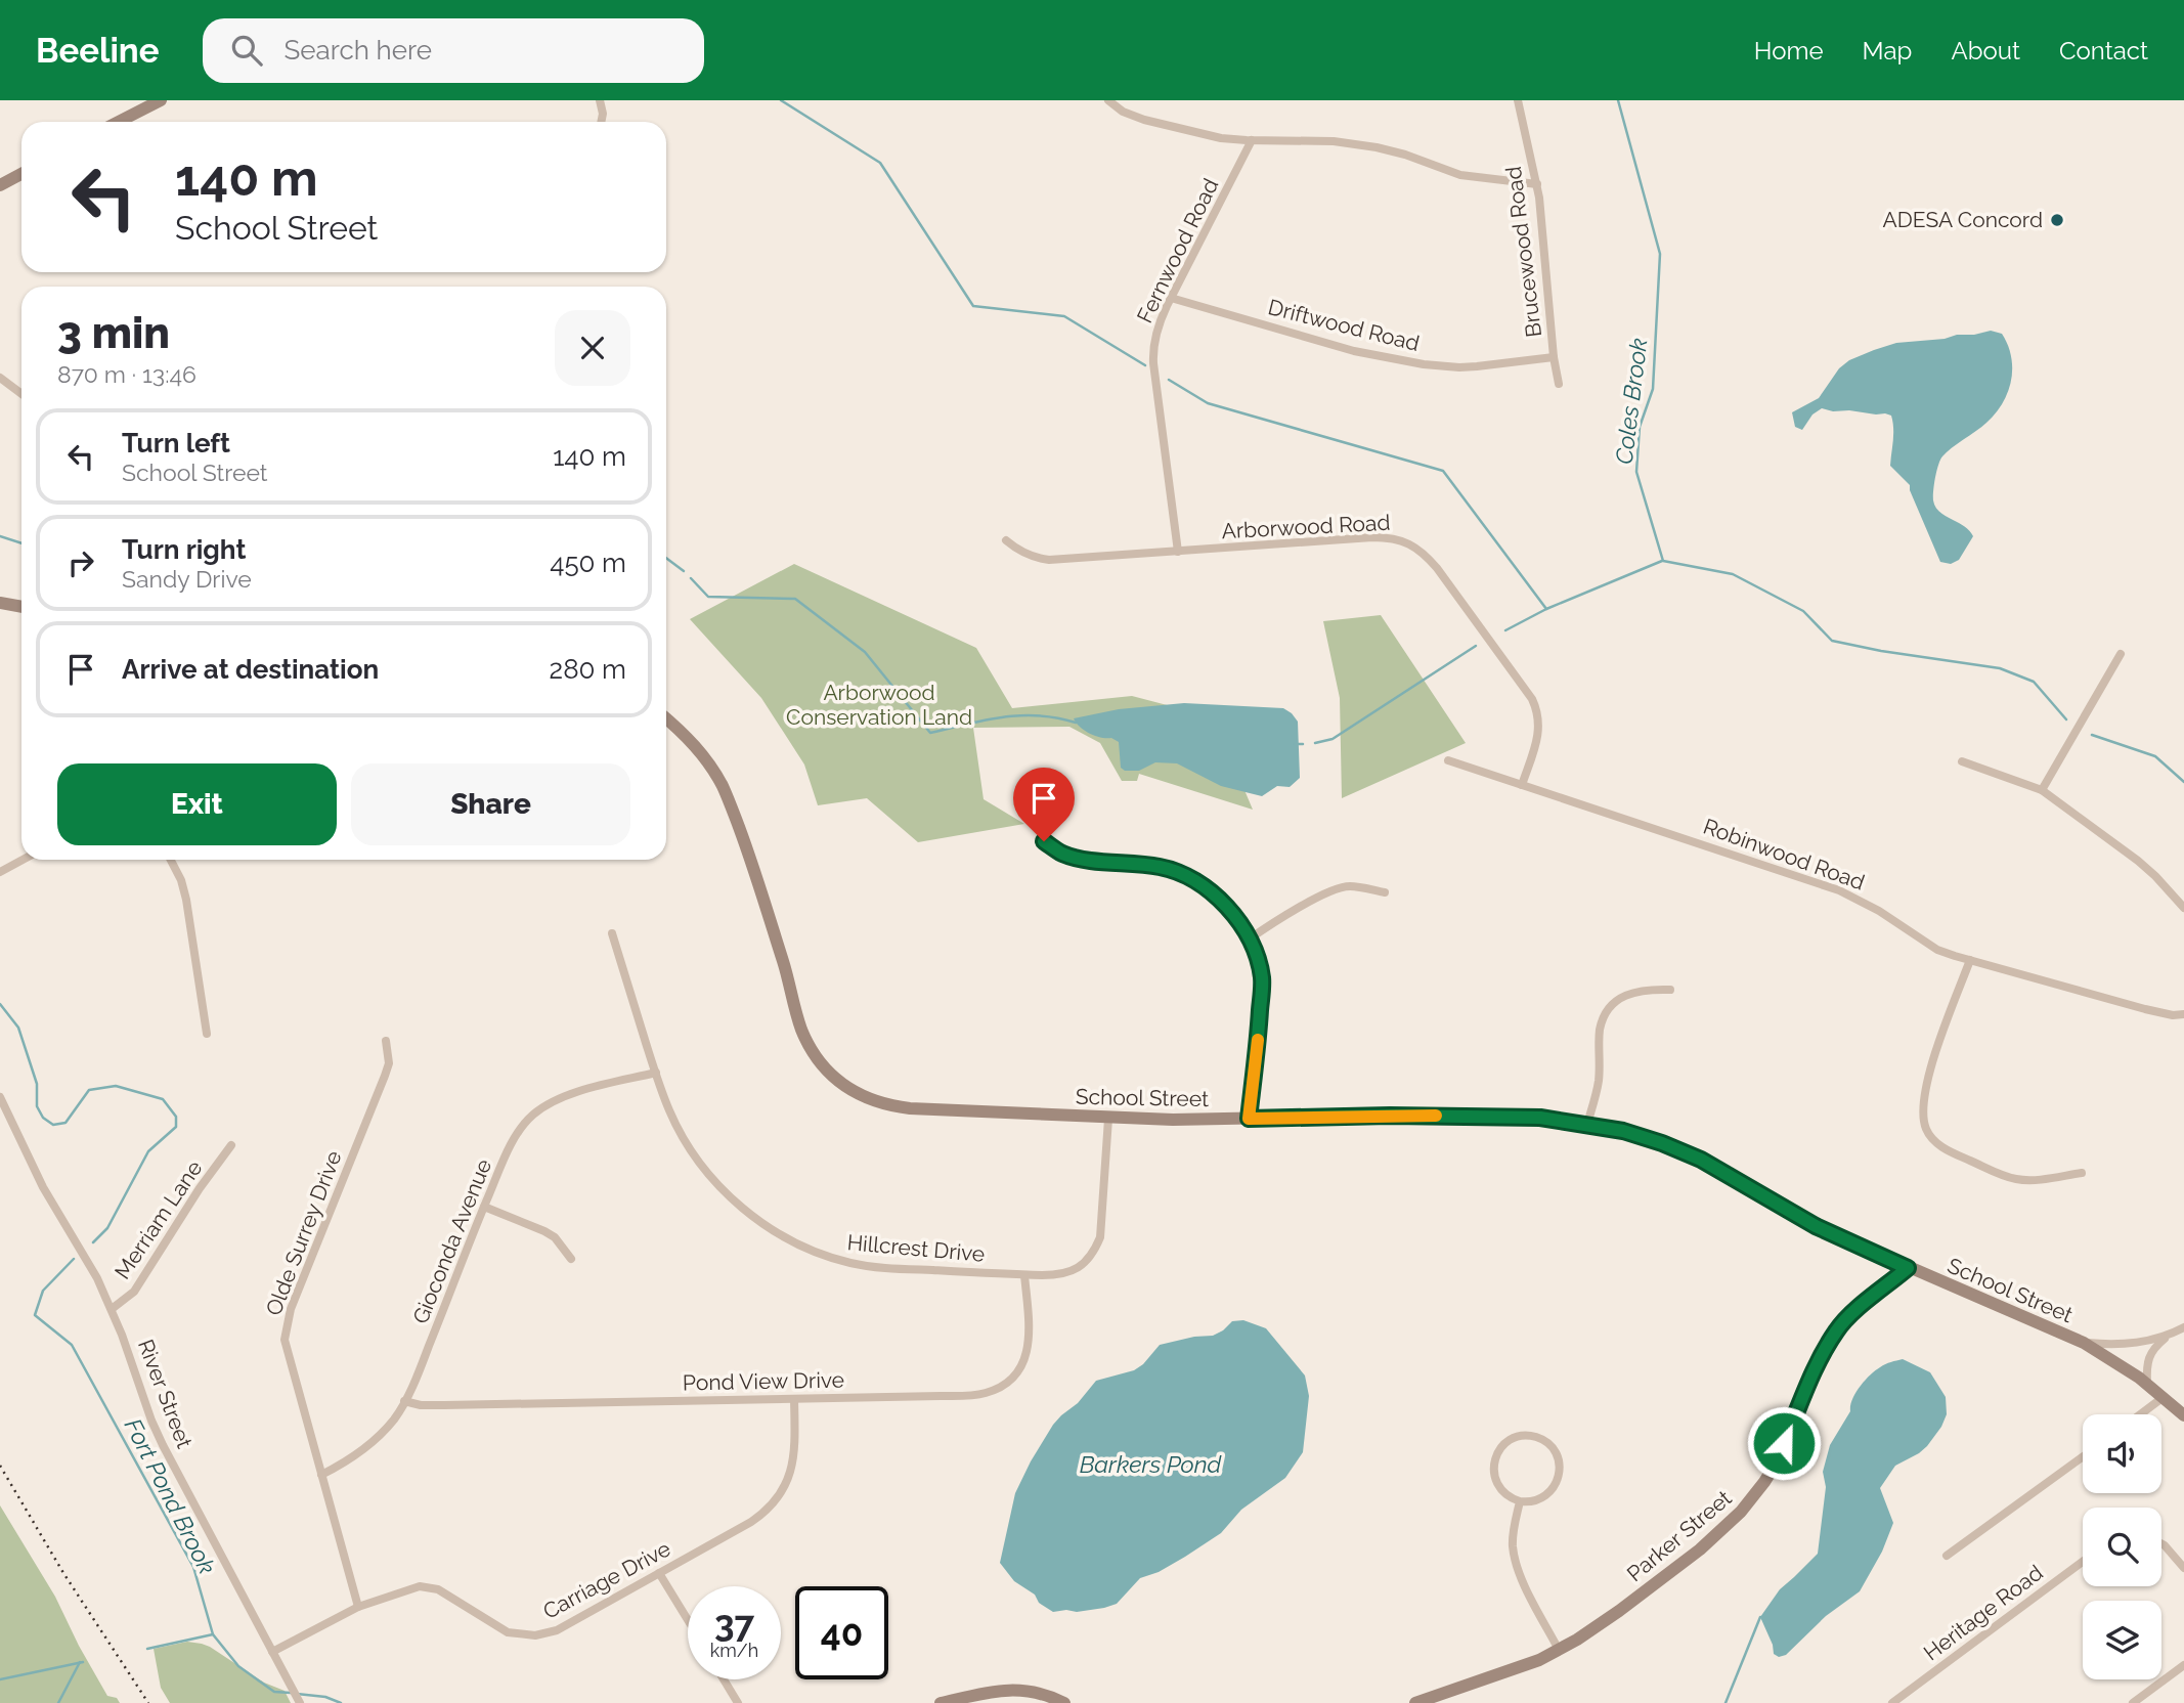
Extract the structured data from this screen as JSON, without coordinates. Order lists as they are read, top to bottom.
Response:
{
  "streets": {
    "street": [
      "Fernwood Road",
      "Brucewood Road",
      "Driftwood Road",
      "Arborwood Road",
      "Robinwood Road",
      "School Street",
      "Merriam Lane",
      "Olde Surrey Drive",
      "Gioconda Avenue",
      "Hillcrest Drive",
      "Pond View Drive",
      "River Street",
      "Parker Street",
      "Carriage Drive",
      "Heritage Road"
    ]
  },
  "crossings": [
    ["Fernwood Road", "Driftwood Road"],
    ["Fernwood Road", "Arborwood Road"],
    ["Brucewood Road", "Driftwood Road"],
    ["Arborwood Road", "Robinwood Road"],
    ["School Street", "Hillcrest Drive"],
    ["School Street", "Parker Street"],
    ["Merriam Lane", "River Street"],
    ["Olde Surrey Drive", "Gioconda Avenue"],
    ["Olde Surrey Drive", "Carriage Drive"],
    ["Gioconda Avenue", "Hillcrest Drive"],
    ["Gioconda Avenue", "Pond View Drive"],
    ["Hillcrest Drive", "Pond View Drive"],
    ["Pond View Drive", "Carriage Drive"],
    ["River Street", "Carriage Drive"]
  ],
  "water": ["Coles Brook", "Barkers Pond", "Fort Pond Brook"],
  "parks": ["Arborwood Conservation Land"],
  "places": ["ADESA Concord"],
  "page": {
    "header": "Beeline",
    "search": "Search here",
    "nav": [
      "Home",
      "Map",
      "About",
      "Contact"
    ],
    "turn": ["140 m", "School Street"],
    "heading": ["3 min", "870 m · 13:46"],
    "list": [
      {
        "name": "Turn left",
        "note": "School Street",
        "value": "140 m"
      },
      {
        "name": "Turn right",
        "note": "Sandy Drive",
        "value": "450 m"
      },
      {
        "name": "Arrive at destination",
        "value": "280 m"
      }
    ],
    "buttons": ["Exit", "Share"],
    "speed": "37 km/h",
    "limit": "40"
  }
}
